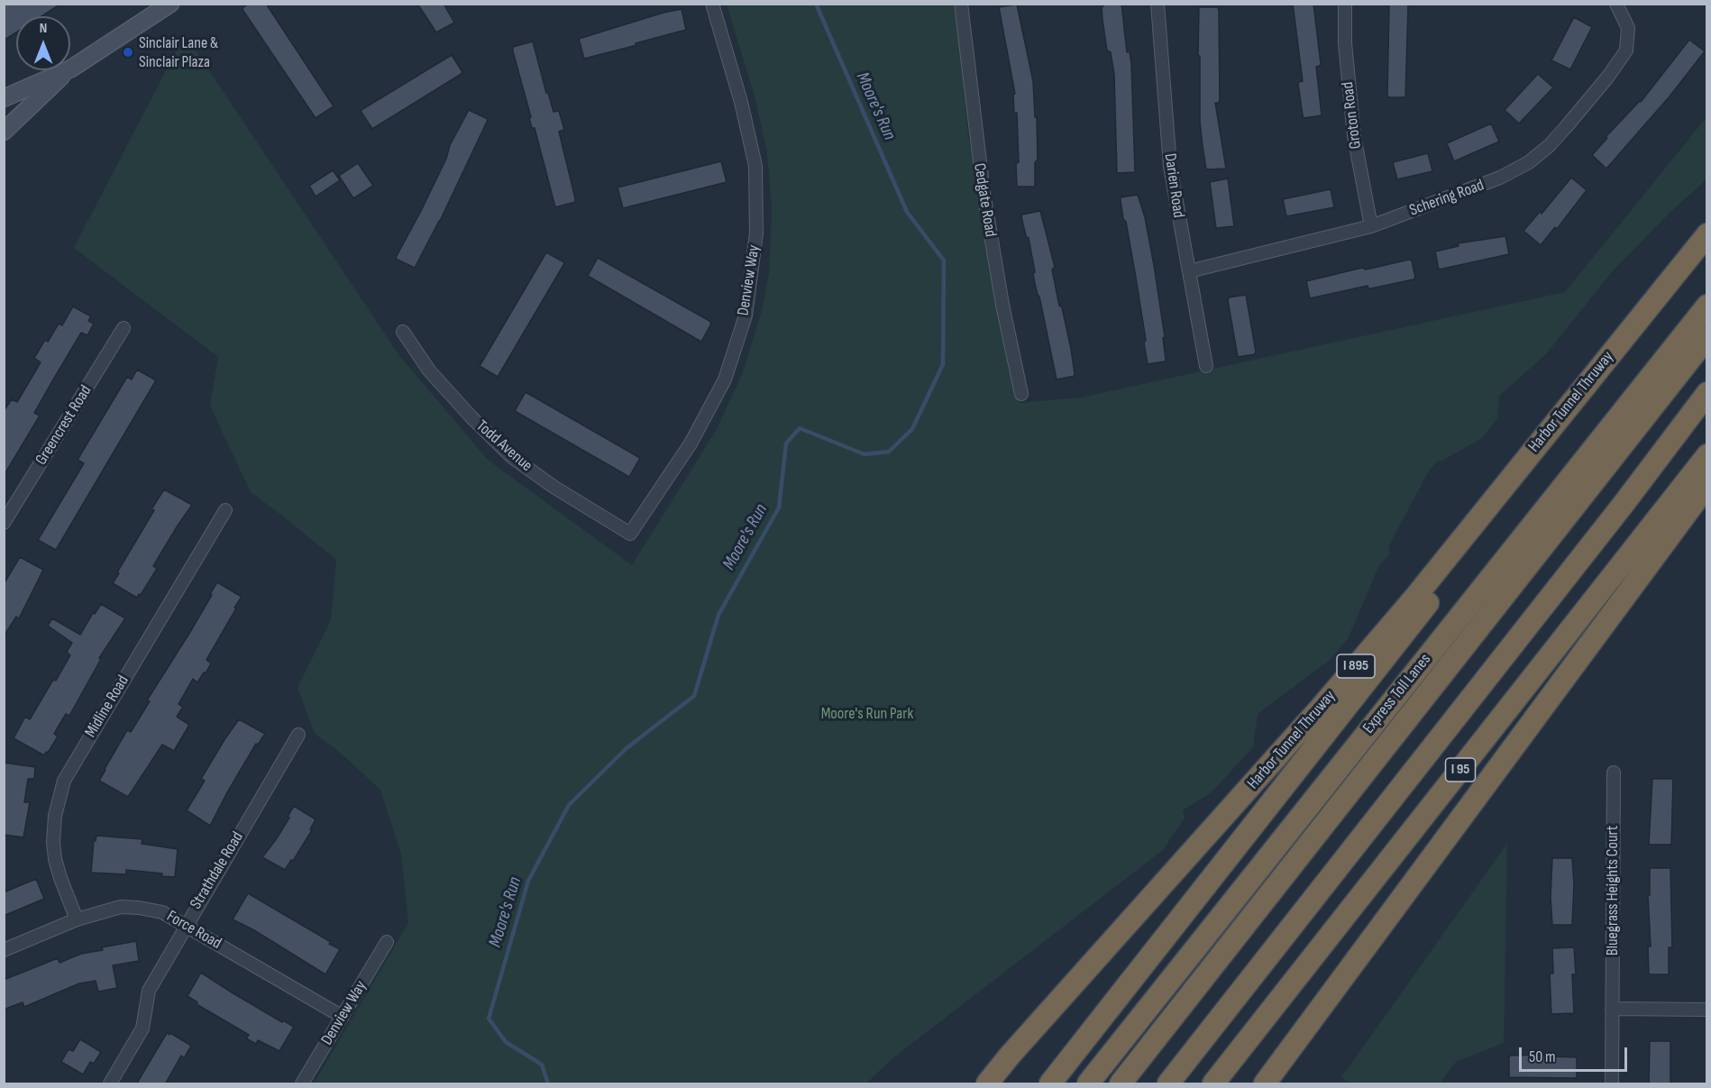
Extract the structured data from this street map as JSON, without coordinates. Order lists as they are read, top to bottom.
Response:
{
  "streets": {
    "highway": [
      "Harbor Tunnel Thruway",
      "I 895",
      "Express Toll Lanes",
      "I 95"
    ],
    "street": [
      "Groton Road",
      "Darien Road",
      "Schering Road",
      "Cedgate Road",
      "Denview Way",
      "Greencrest Road",
      "Todd Avenue",
      "Midline Road",
      "Strathdale Road",
      "Bluegrass Heights Court",
      "Force Road"
    ]
  },
  "crossings": [
    ["Groton Road", "Schering Road"],
    ["Darien Road", "Schering Road"],
    ["Denview Way", "Todd Avenue"],
    ["Denview Way", "Force Road"],
    ["Midline Road", "Force Road"],
    ["Strathdale Road", "Force Road"]
  ],
  "water": ["Moore's Run"],
  "parks": ["Moore's Run Park"],
  "places": ["Sinclair Lane & Sinclair Plaza"],
  "scale_bar": "50 m",
  "north": "top"
}
